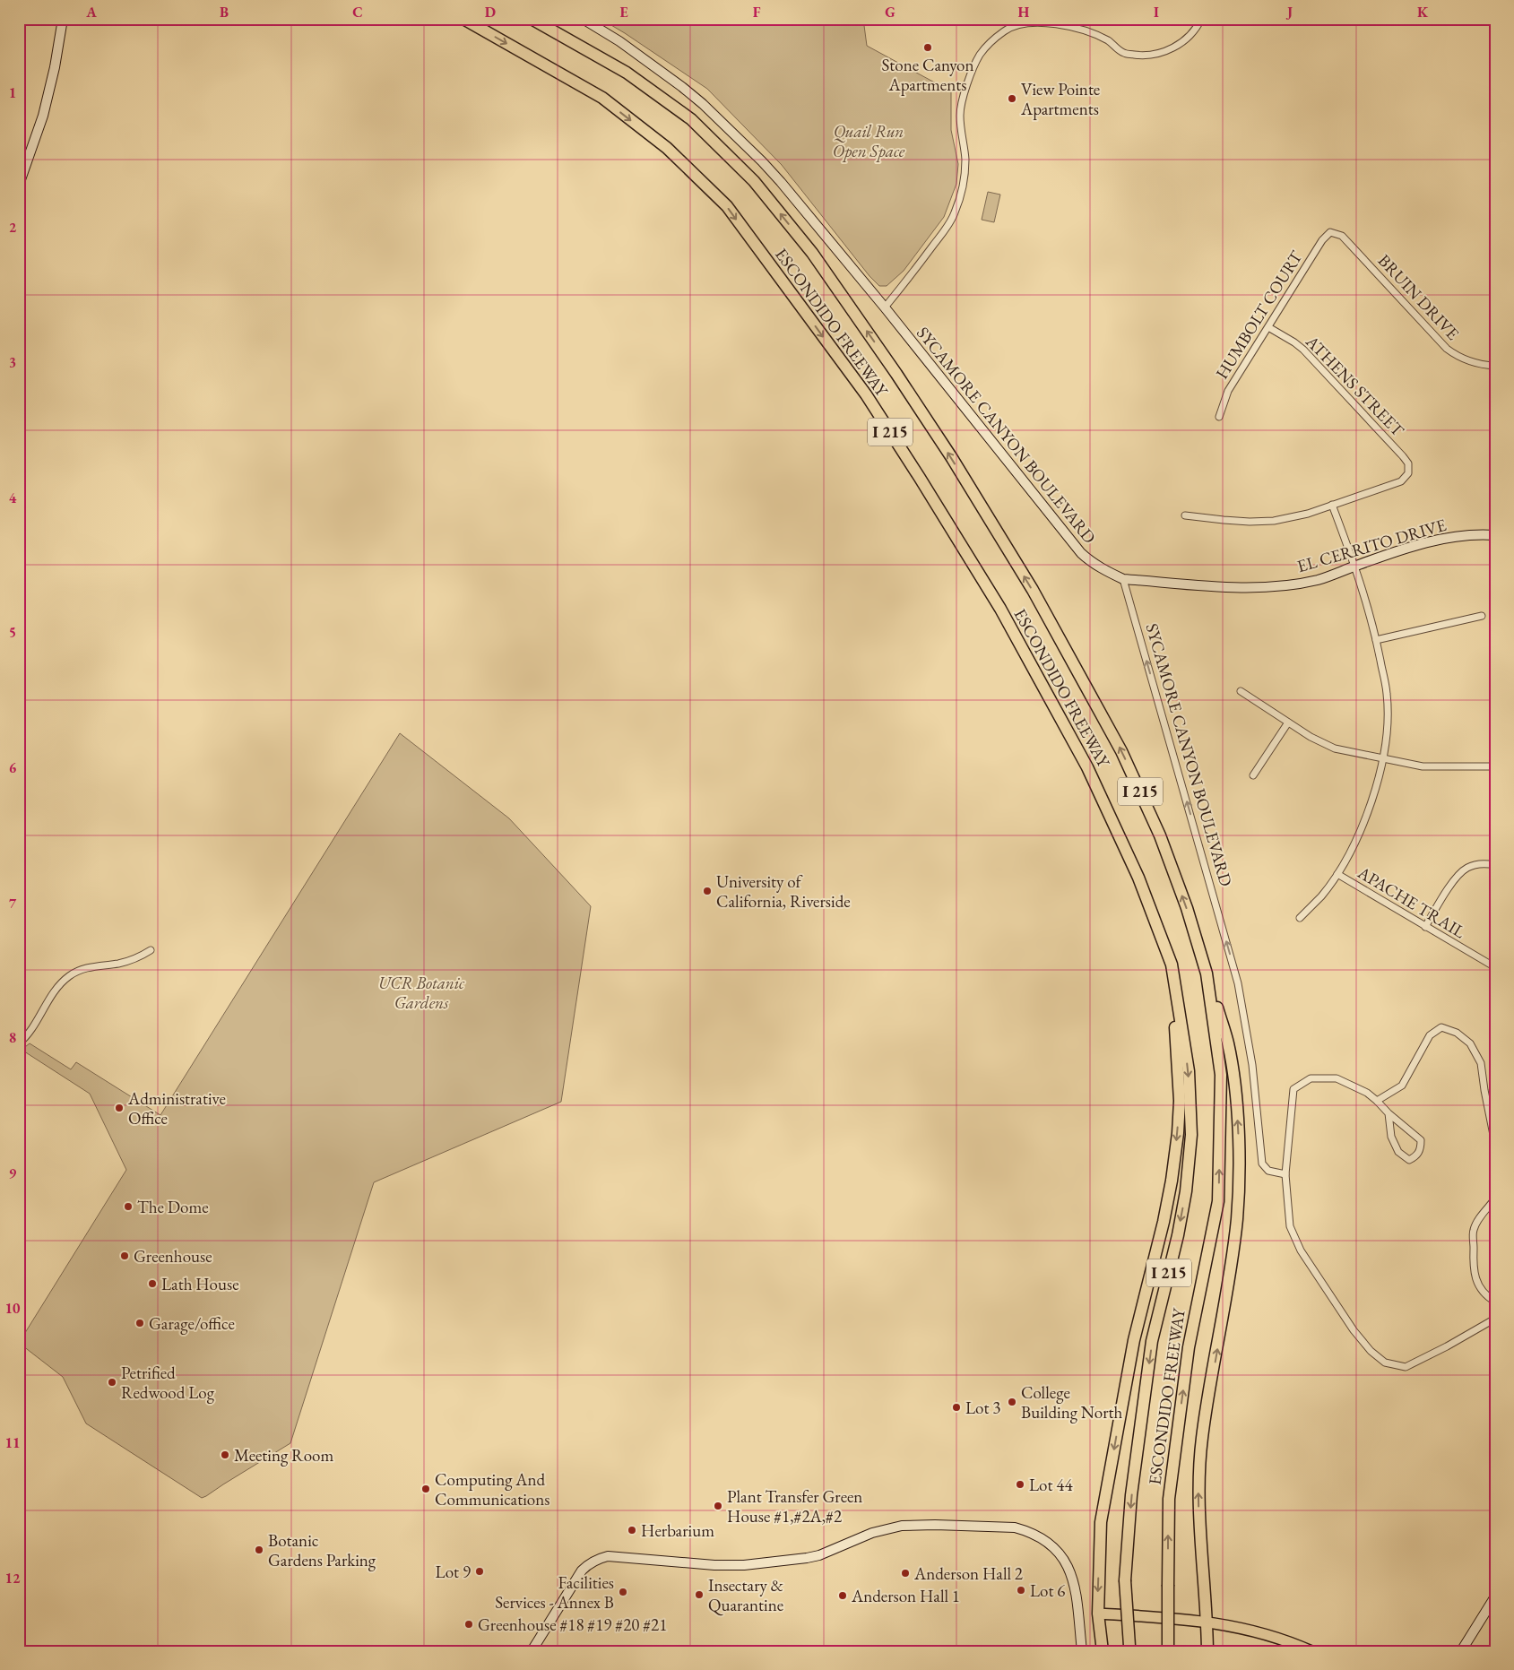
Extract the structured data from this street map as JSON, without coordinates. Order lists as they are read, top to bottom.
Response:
{
  "streets": {
    "highway": ["ESCONDIDO FREEWAY", "I 215"],
    "street": [
      "BRUIN DRIVE",
      "HUMBOLT COURT",
      "ATHENS STREET",
      "SYCAMORE CANYON BOULEVARD",
      "EL CERRITO DRIVE",
      "APACHE TRAIL"
    ]
  },
  "crossings": [
    ["BRUIN DRIVE", "HUMBOLT COURT"],
    ["HUMBOLT COURT", "ATHENS STREET"],
    ["SYCAMORE CANYON BOULEVARD", "EL CERRITO DRIVE"]
  ],
  "one_way": ["SYCAMORE CANYON BOULEVARD"],
  "parks": ["Quail Run Open Space", "UCR Botanic Gardens"],
  "places": [
    "Stone Canyon Apartments",
    "View Pointe Apartments",
    "University of California, Riverside",
    "Administrative Office",
    "The Dome",
    "Greenhouse",
    "Lath House",
    "Garage/office",
    "Petrified Redwood Log",
    "College Building North",
    "Lot 3",
    "Meeting Room",
    "Lot 44",
    "Computing And Communications",
    "Plant Transfer Green House #1,#2A,#2",
    "Herbarium",
    "Botanic Gardens Parking",
    "Lot 9",
    "Anderson Hall 2",
    "Lot 6",
    "Facilities Services - Annex B",
    "Insectary & Quarantine",
    "Anderson Hall 1",
    "Greenhouse #18 #19 #20 #21"
  ],
  "grid": {
    "columns": [
      "A",
      "B",
      "C",
      "D",
      "E",
      "F",
      "G",
      "H",
      "I",
      "J",
      "K"
    ],
    "rows": [
      "1",
      "2",
      "3",
      "4",
      "5",
      "6",
      "7",
      "8",
      "9",
      "10",
      "11",
      "12"
    ]
  }
}
